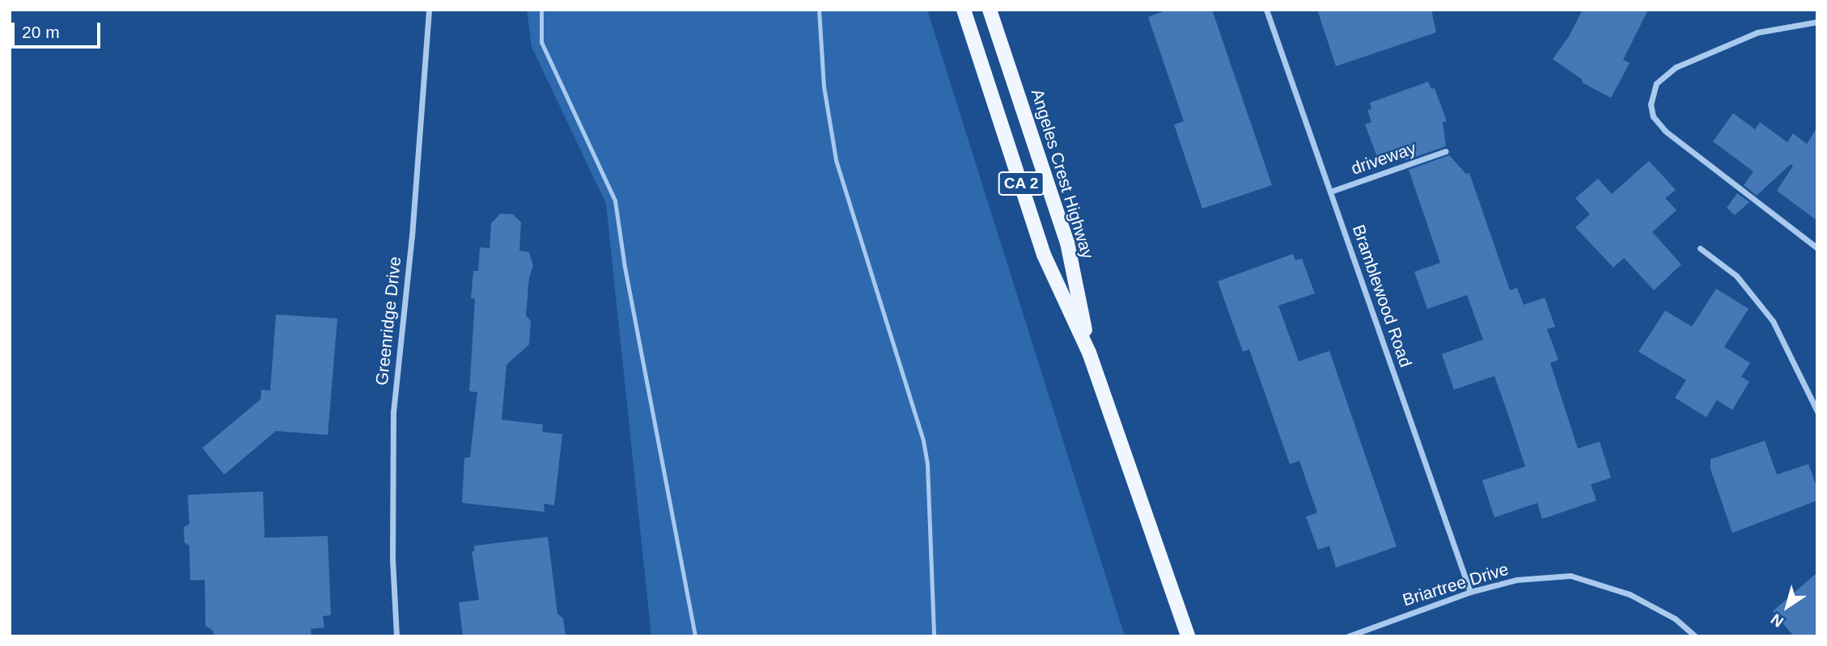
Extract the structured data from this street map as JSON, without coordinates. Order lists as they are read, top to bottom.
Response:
{
  "streets": {
    "main road": ["Angeles Crest Highway", "CA 2"],
    "street": [
      "driveway",
      "Bramblewood Road",
      "Greenridge Drive",
      "Briartree Drive"
    ]
  },
  "crossings": [
    ["driveway", "Bramblewood Road"],
    ["Bramblewood Road", "Briartree Drive"]
  ],
  "scale_bar": "20 m",
  "north": "bottom left"
}
